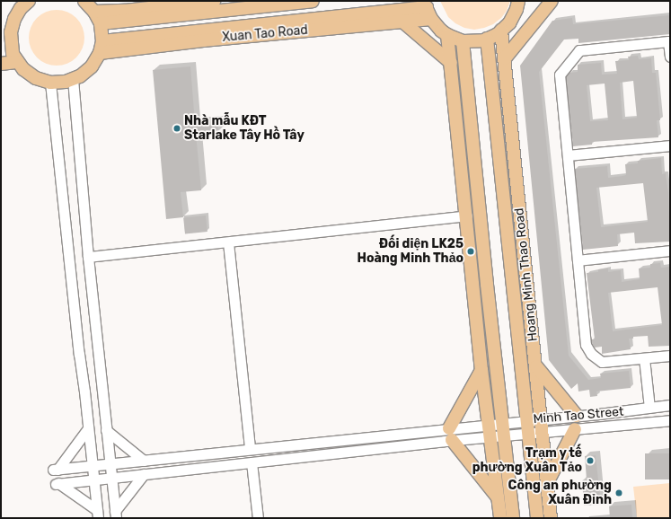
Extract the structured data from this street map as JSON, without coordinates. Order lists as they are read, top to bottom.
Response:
{
  "streets": {
    "main road": ["Xuan Tao Road", "Hoang Minh Thao Road"],
    "street": ["Minh Tao Street"]
  },
  "crossings": [
    ["Hoang Minh Thao Road", "Minh Tao Street"]
  ],
  "places": [
    "Nhà mẫu KĐT Starlake Tây Hồ Tây",
    "Đối diện LK25 Hoàng Minh Thảo",
    "Trạm y tế phường Xuân Tảo",
    "Công an phường Xuân Đỉnh"
  ]
}
